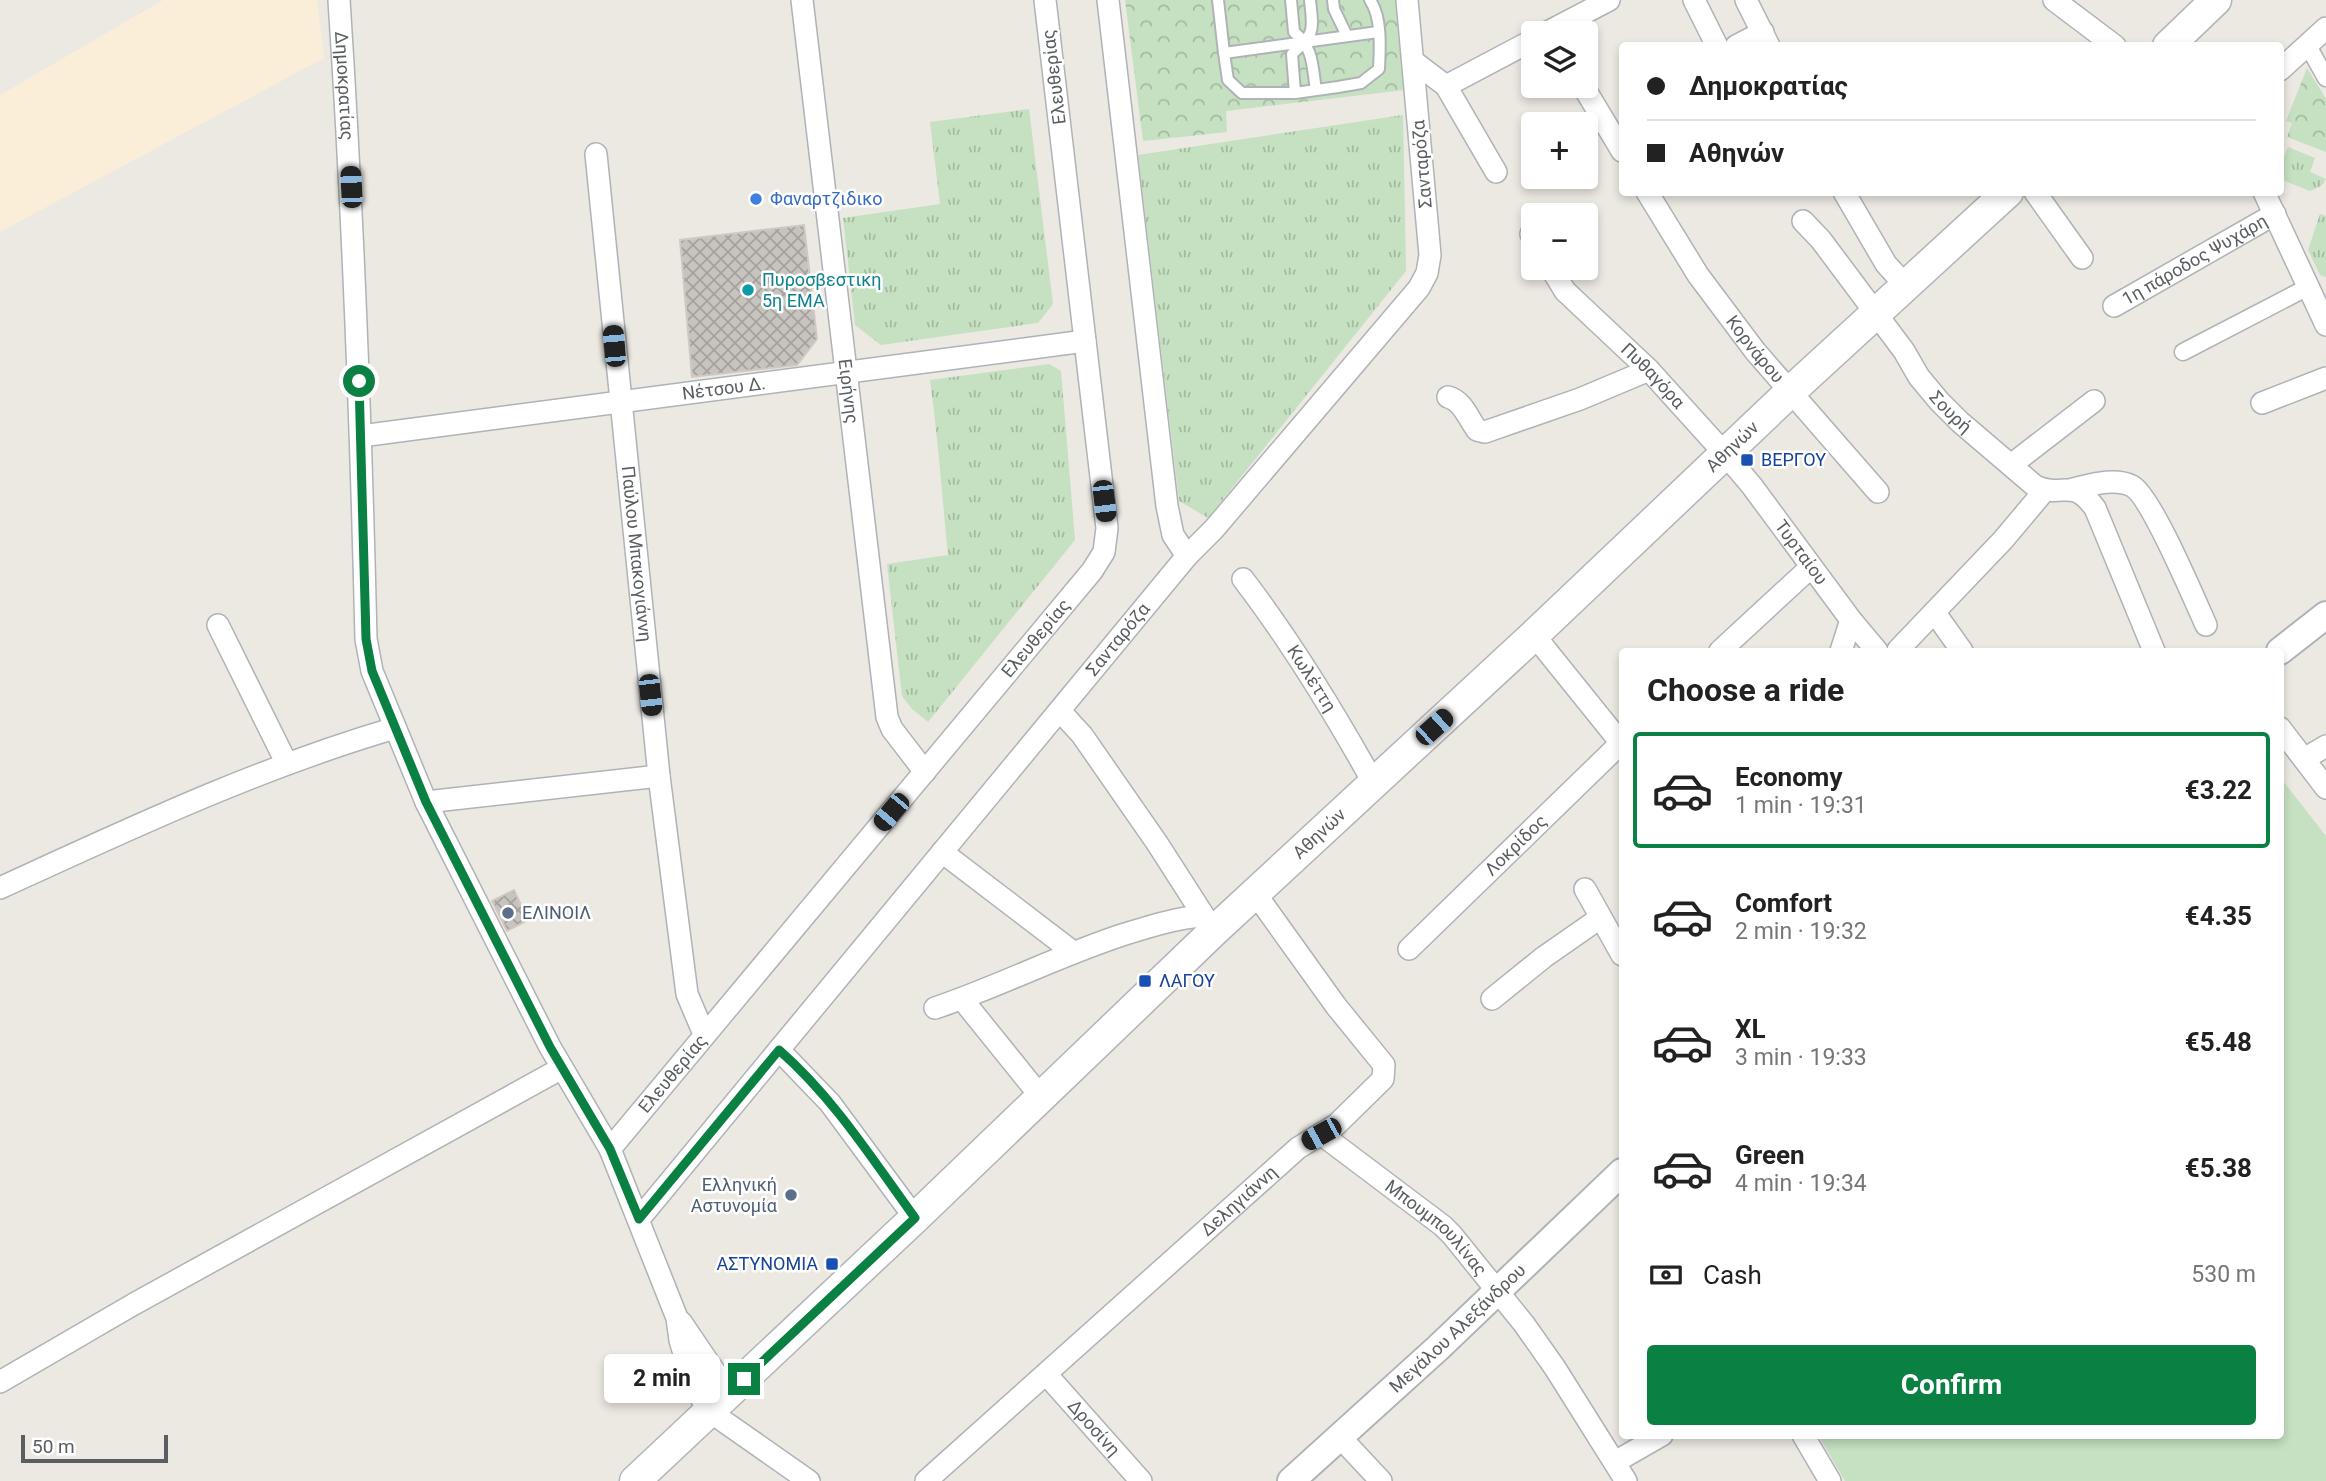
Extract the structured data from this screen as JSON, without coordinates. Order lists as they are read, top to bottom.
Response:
{
  "streets": {
    "main road": ["Αθηνών"],
    "street": [
      "Ελευθερίας",
      "Δημοκρατίας",
      "Σανταρόζα",
      "1η πάροδος Ψυχάρη",
      "Κορνάρου",
      "Πυθαγόρα",
      "Νέτσου Δ.",
      "Ειρήνης",
      "Σουρή",
      "Τυρταίου",
      "Παύλου Μπακογιάννη",
      "Κωλέττη",
      "Λοκρίδος",
      "Δεληγιάννη",
      "Μπουμπουλίνας",
      "Μεγάλου Αλεξάνδρου",
      "Δροσίνη"
    ]
  },
  "crossings": [
    ["Ελευθερίας", "Δημοκρατίας"],
    ["Ελευθερίας", "Νέτσου Δ."],
    ["Ελευθερίας", "Ειρήνης"],
    ["Ελευθερίας", "Παύλου Μπακογιάννη"],
    ["Δημοκρατίας", "Σανταρόζα"],
    ["Δημοκρατίας", "Νέτσου Δ."],
    ["Δημοκρατίας", "Αθηνών"],
    ["Κορνάρου", "Αθηνών"],
    ["Πυθαγόρα", "Αθηνών"],
    ["Πυθαγόρα", "Τυρταίου"],
    ["Νέτσου Δ.", "Ειρήνης"],
    ["Νέτσου Δ.", "Παύλου Μπακογιάννη"],
    ["Σουρή", "Αθηνών"],
    ["Αθηνών", "Τυρταίου"],
    ["Αθηνών", "Κωλέττη"],
    ["Αθηνών", "Δεληγιάννη"],
    ["Δεληγιάννη", "Μπουμπουλίνας"],
    ["Δεληγιάννη", "Δροσίνη"],
    ["Μπουμπουλίνας", "Μεγάλου Αλεξάνδρου"]
  ],
  "places": {
    "other": [
      "Φαναρτζιδικο",
      "Πυροσβεστικη 5η ΕΜΑ",
      "ΕΛΙΝΟΙΛ",
      "Ελληνική Αστυνομία"
    ],
    "transit": ["ΒΕΡΓΟΥ", "ΛΑΓΟΥ", "ΑΣΤΥΝΟΜΙΑ"]
  },
  "scale_bar": "50 m",
  "page": {
    "map_buttons": ["+", "−"],
    "banner": ["Δημοκρατίας", "Αθηνών"],
    "heading": "Choose a ride",
    "list": [
      {
        "name": "Economy",
        "note": "1 min · 19:31",
        "value": "€3.22"
      },
      {
        "name": "Comfort",
        "note": "2 min · 19:32",
        "value": "€4.35"
      },
      {
        "name": "XL",
        "note": "3 min · 19:33",
        "value": "€5.48"
      },
      {
        "name": "Green",
        "note": "4 min · 19:34",
        "value": "€5.38"
      }
    ],
    "pay": ["Cash", "530 m"],
    "buttons": "Confirm",
    "bubble": "2 min",
    "scale": "50 m"
  }
}
